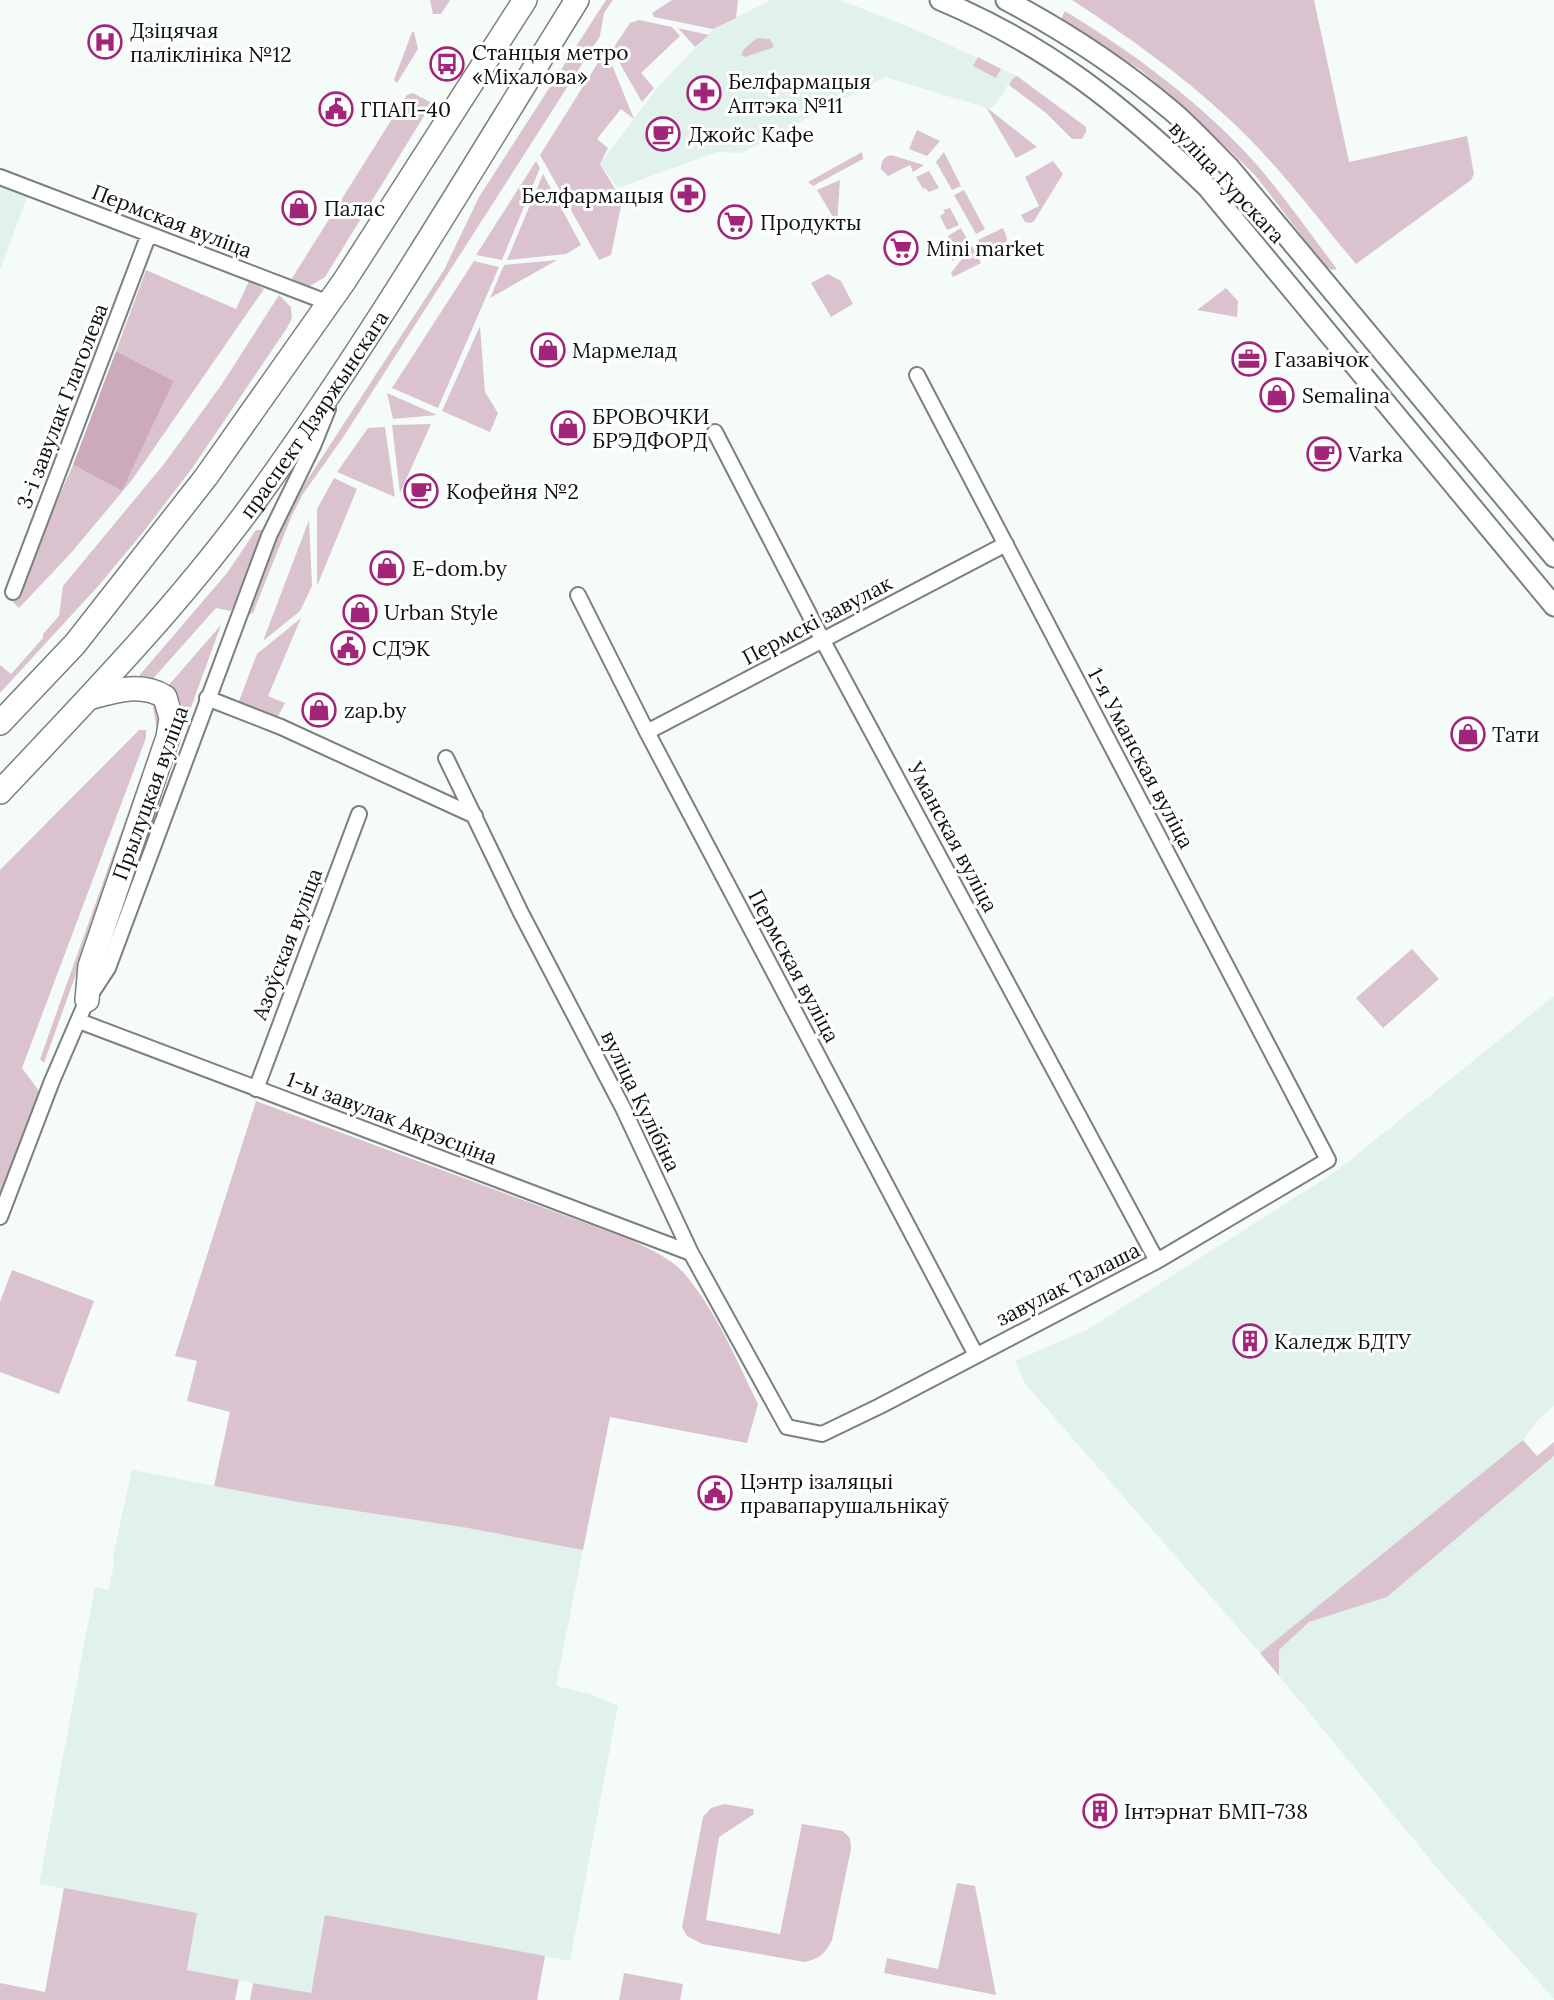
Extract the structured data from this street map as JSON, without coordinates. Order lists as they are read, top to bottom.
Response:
{
  "streets": {
    "main road": ["вуліца Гурскага", "праспект Дзяржынскага"],
    "street": [
      "Пермская вуліца",
      "3-і завулак Глаголева",
      "Пермскі завулак",
      "1-я Уманская вуліца",
      "Прылуцкая вуліца",
      "Уманская вуліца",
      "Азоўская вуліца",
      "вуліца Кулібіна",
      "1-ы завулак Акрэсціна",
      "завулак Талаша"
    ]
  },
  "crossings": [
    ["Пермская вуліца", "3-і завулак Глаголева"],
    ["Пермская вуліца", "Пермскі завулак"],
    ["Пермская вуліца", "завулак Талаша"],
    ["праспект Дзяржынскага", "Прылуцкая вуліца"],
    ["Пермскі завулак", "1-я Уманская вуліца"],
    ["Пермскі завулак", "Уманская вуліца"],
    ["1-я Уманская вуліца", "завулак Талаша"],
    ["Прылуцкая вуліца", "1-ы завулак Акрэсціна"],
    ["Уманская вуліца", "завулак Талаша"],
    ["Азоўская вуліца", "1-ы завулак Акрэсціна"],
    ["вуліца Кулібіна", "1-ы завулак Акрэсціна"],
    ["вуліца Кулібіна", "завулак Талаша"]
  ],
  "places": {
    "hospital": ["Дзіцячая паліклініка №12"],
    "bus stop": ["Станцыя метро «Міхалова»"],
    "pharmacy": ["Белфармацыя Аптэка №11", "Белфармацыя"],
    "public building": ["ГПАП-40", "СДЭК", "Цэнтр ізаляцыі правапарушальнікаў"],
    "cafe": ["Джойс Кафе", "Varka", "Кофейня №2"],
    "shop": [
      "Палас",
      "Мармелад",
      "Semalina",
      "БРОВОЧКИ БРЭДФОРД",
      "E-dom.by",
      "Urban Style",
      "zap.by",
      "Тати"
    ],
    "supermarket": ["Продукты", "Mini market"],
    "office": ["Газавічок"],
    "building": ["Каледж БДТУ", "Інтэрнат БМП-738"]
  }
}
